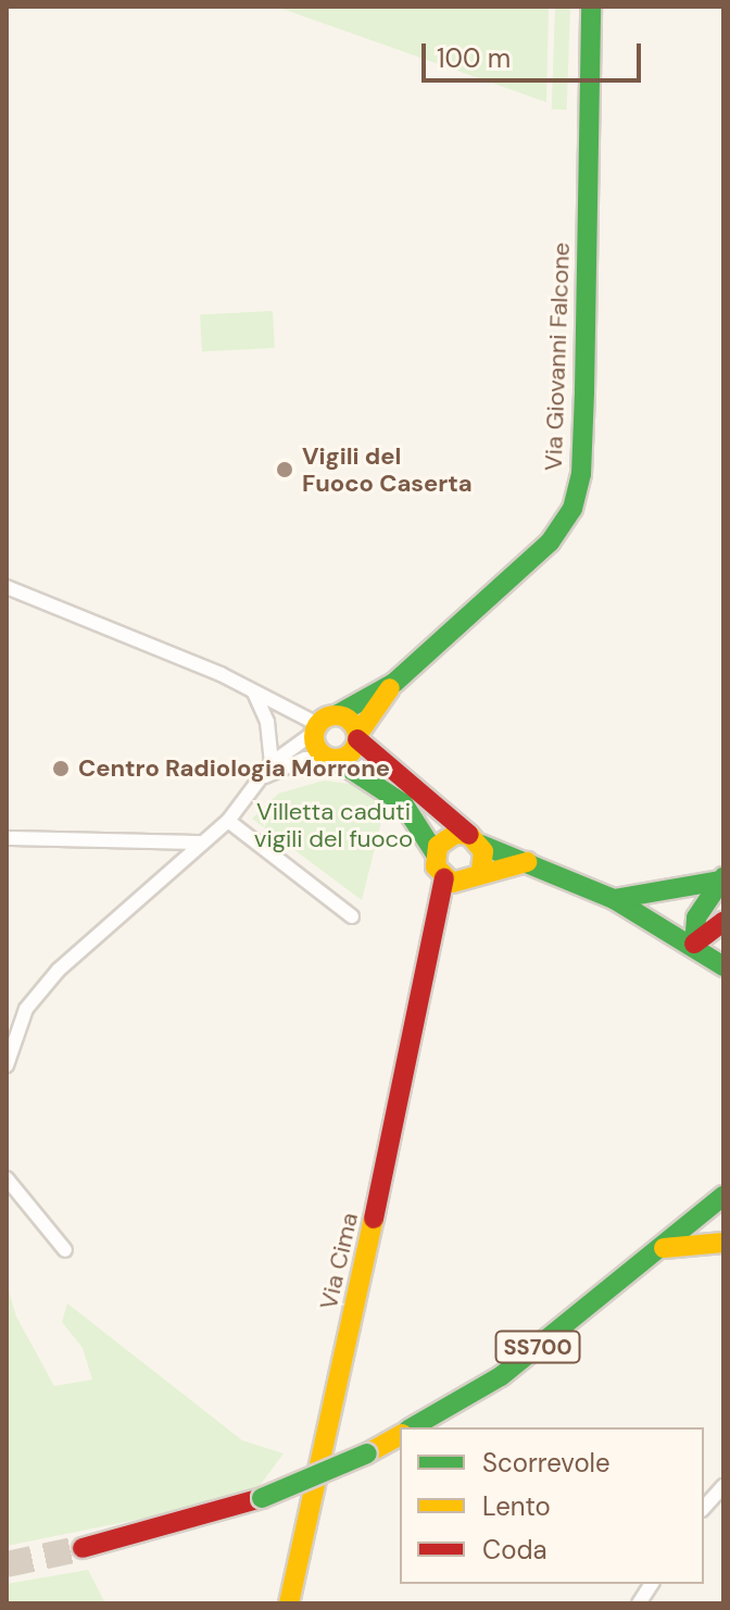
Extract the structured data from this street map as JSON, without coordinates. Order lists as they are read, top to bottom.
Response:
{
  "streets": {
    "main road": ["Via Giovanni Falcone", "Via Cima", "SS700"]
  },
  "parks": ["Villetta caduti vigili del fuoco"],
  "places": ["Vigili del Fuoco Caserta", "Centro Radiologia Morrone"],
  "legend": ["Scorrevole", "Lento", "Coda"],
  "scale_bar": "100 m"
}
